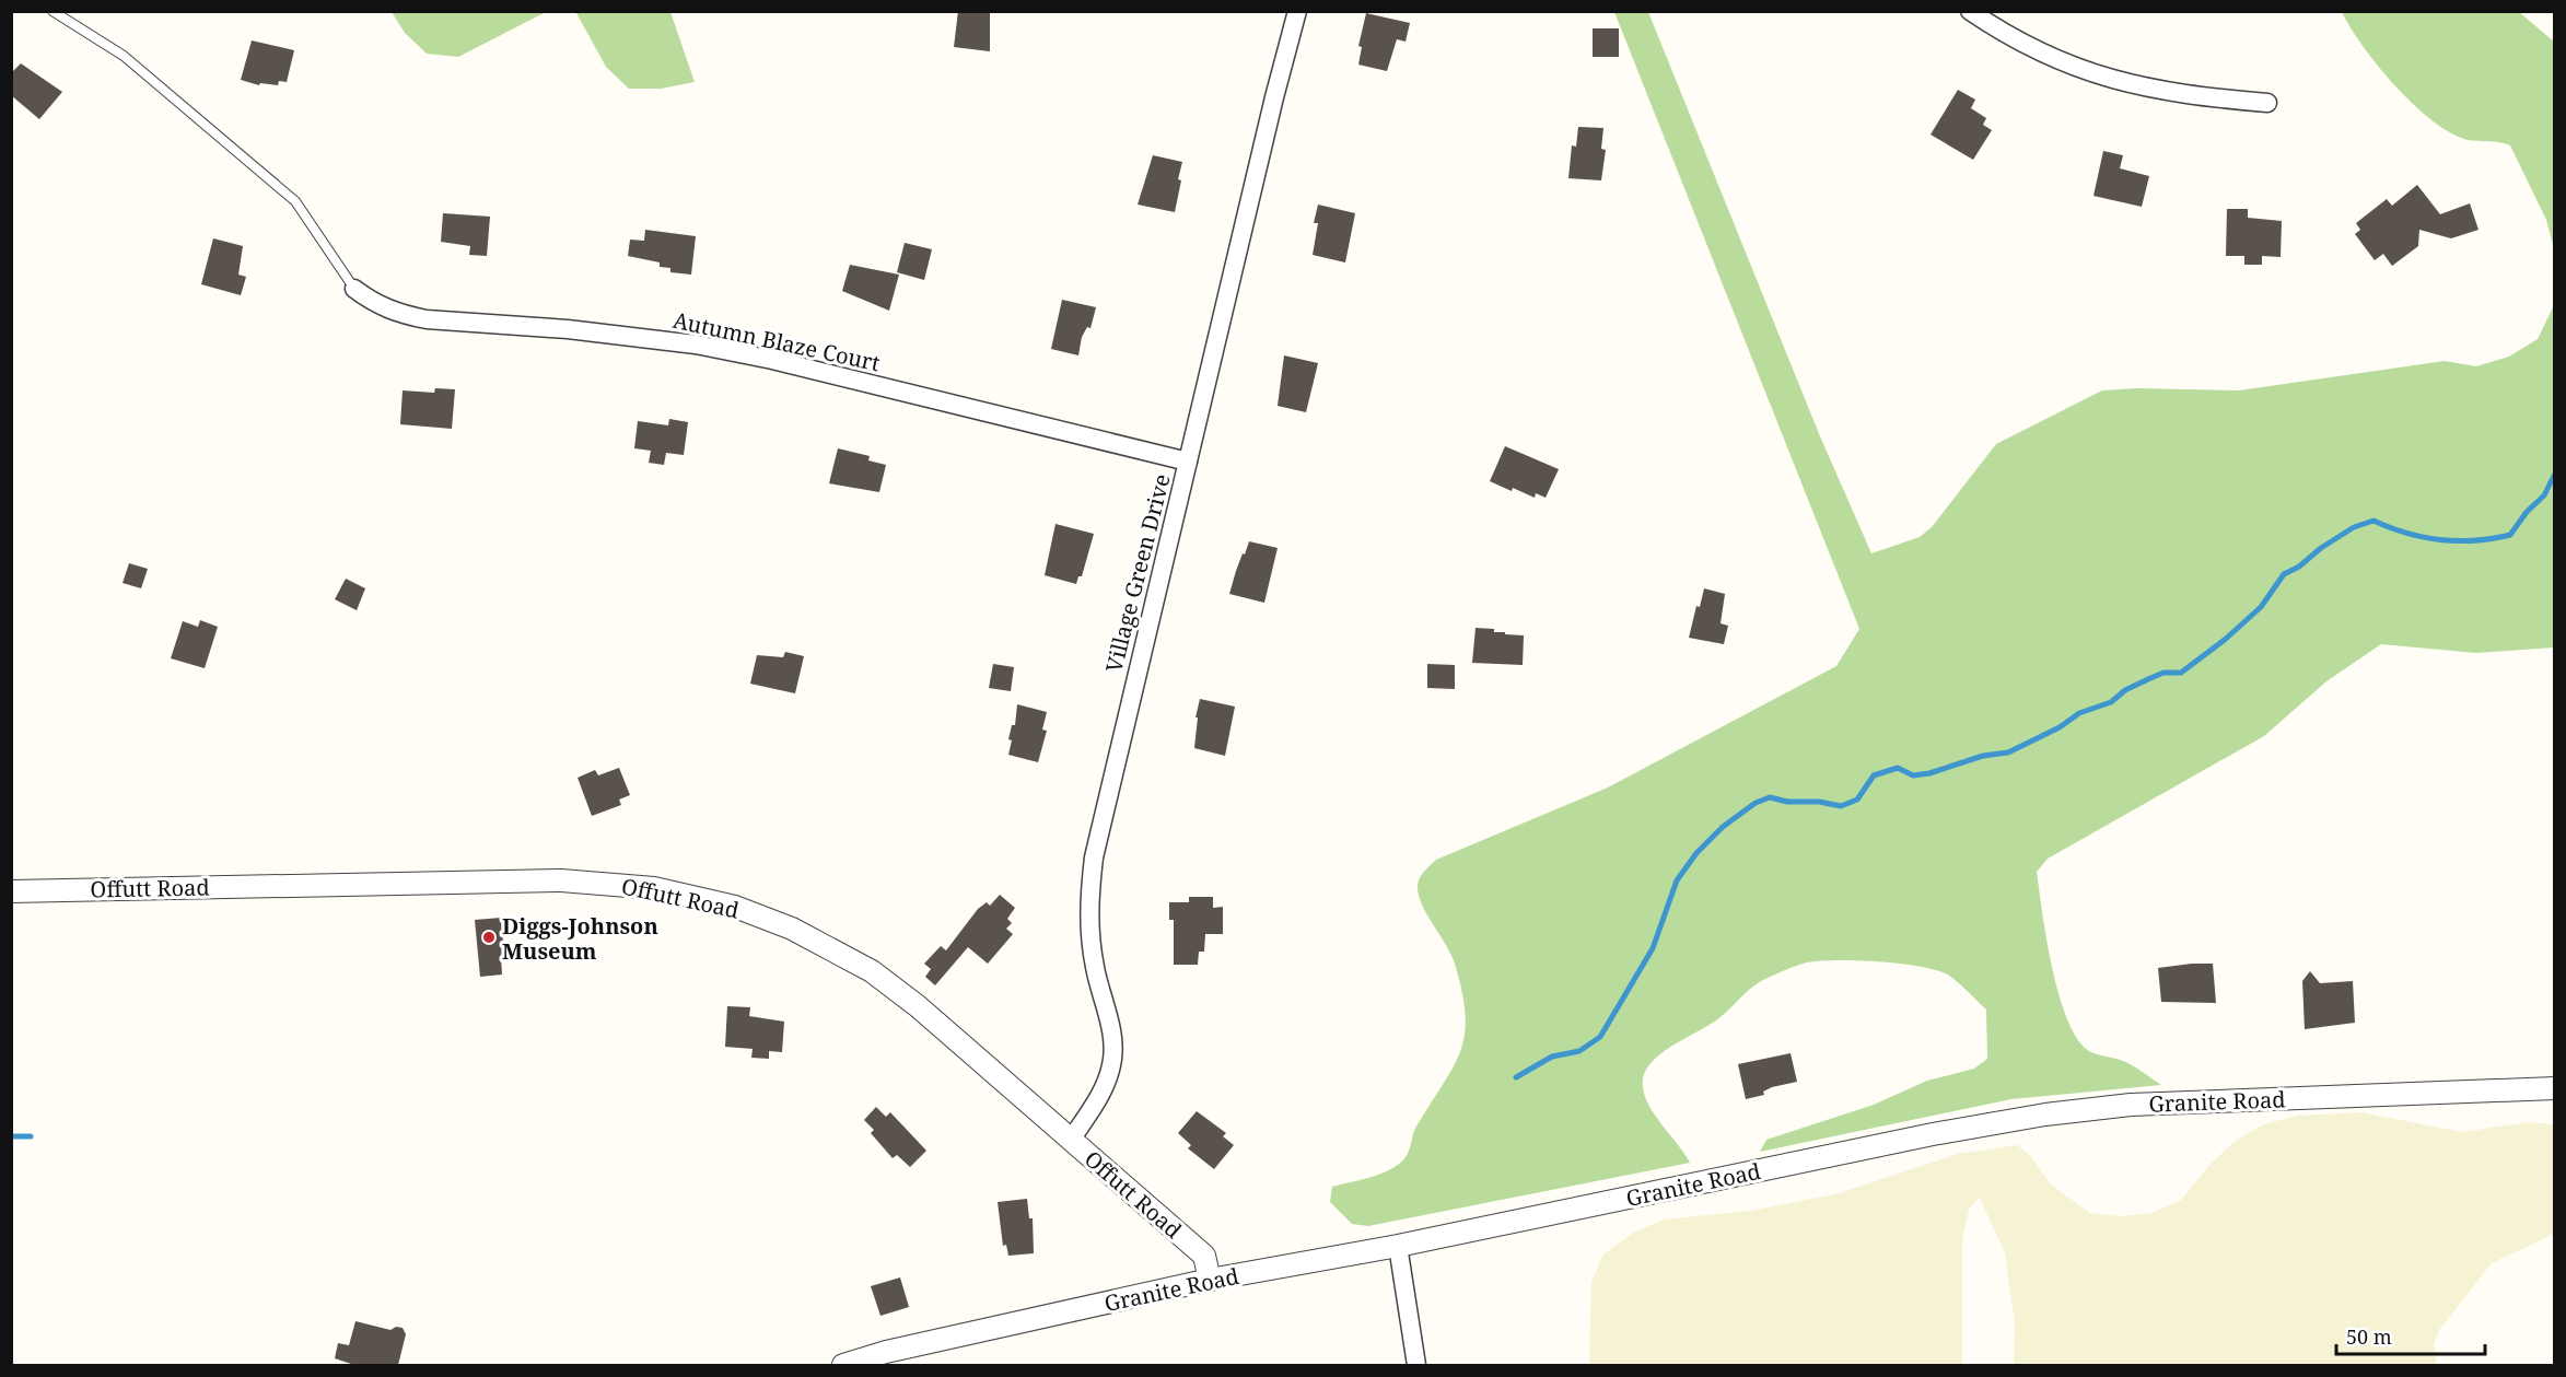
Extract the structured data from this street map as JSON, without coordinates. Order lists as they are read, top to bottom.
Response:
{
  "streets": {
    "street": [
      "Autumn Blaze Court",
      "Village Green Drive",
      "Offutt Road",
      "Granite Road"
    ]
  },
  "crossings": [
    ["Autumn Blaze Court", "Village Green Drive"],
    ["Village Green Drive", "Offutt Road"],
    ["Offutt Road", "Granite Road"]
  ],
  "places": ["Diggs-Johnson Museum"],
  "scale_bar": "50 m"
}
